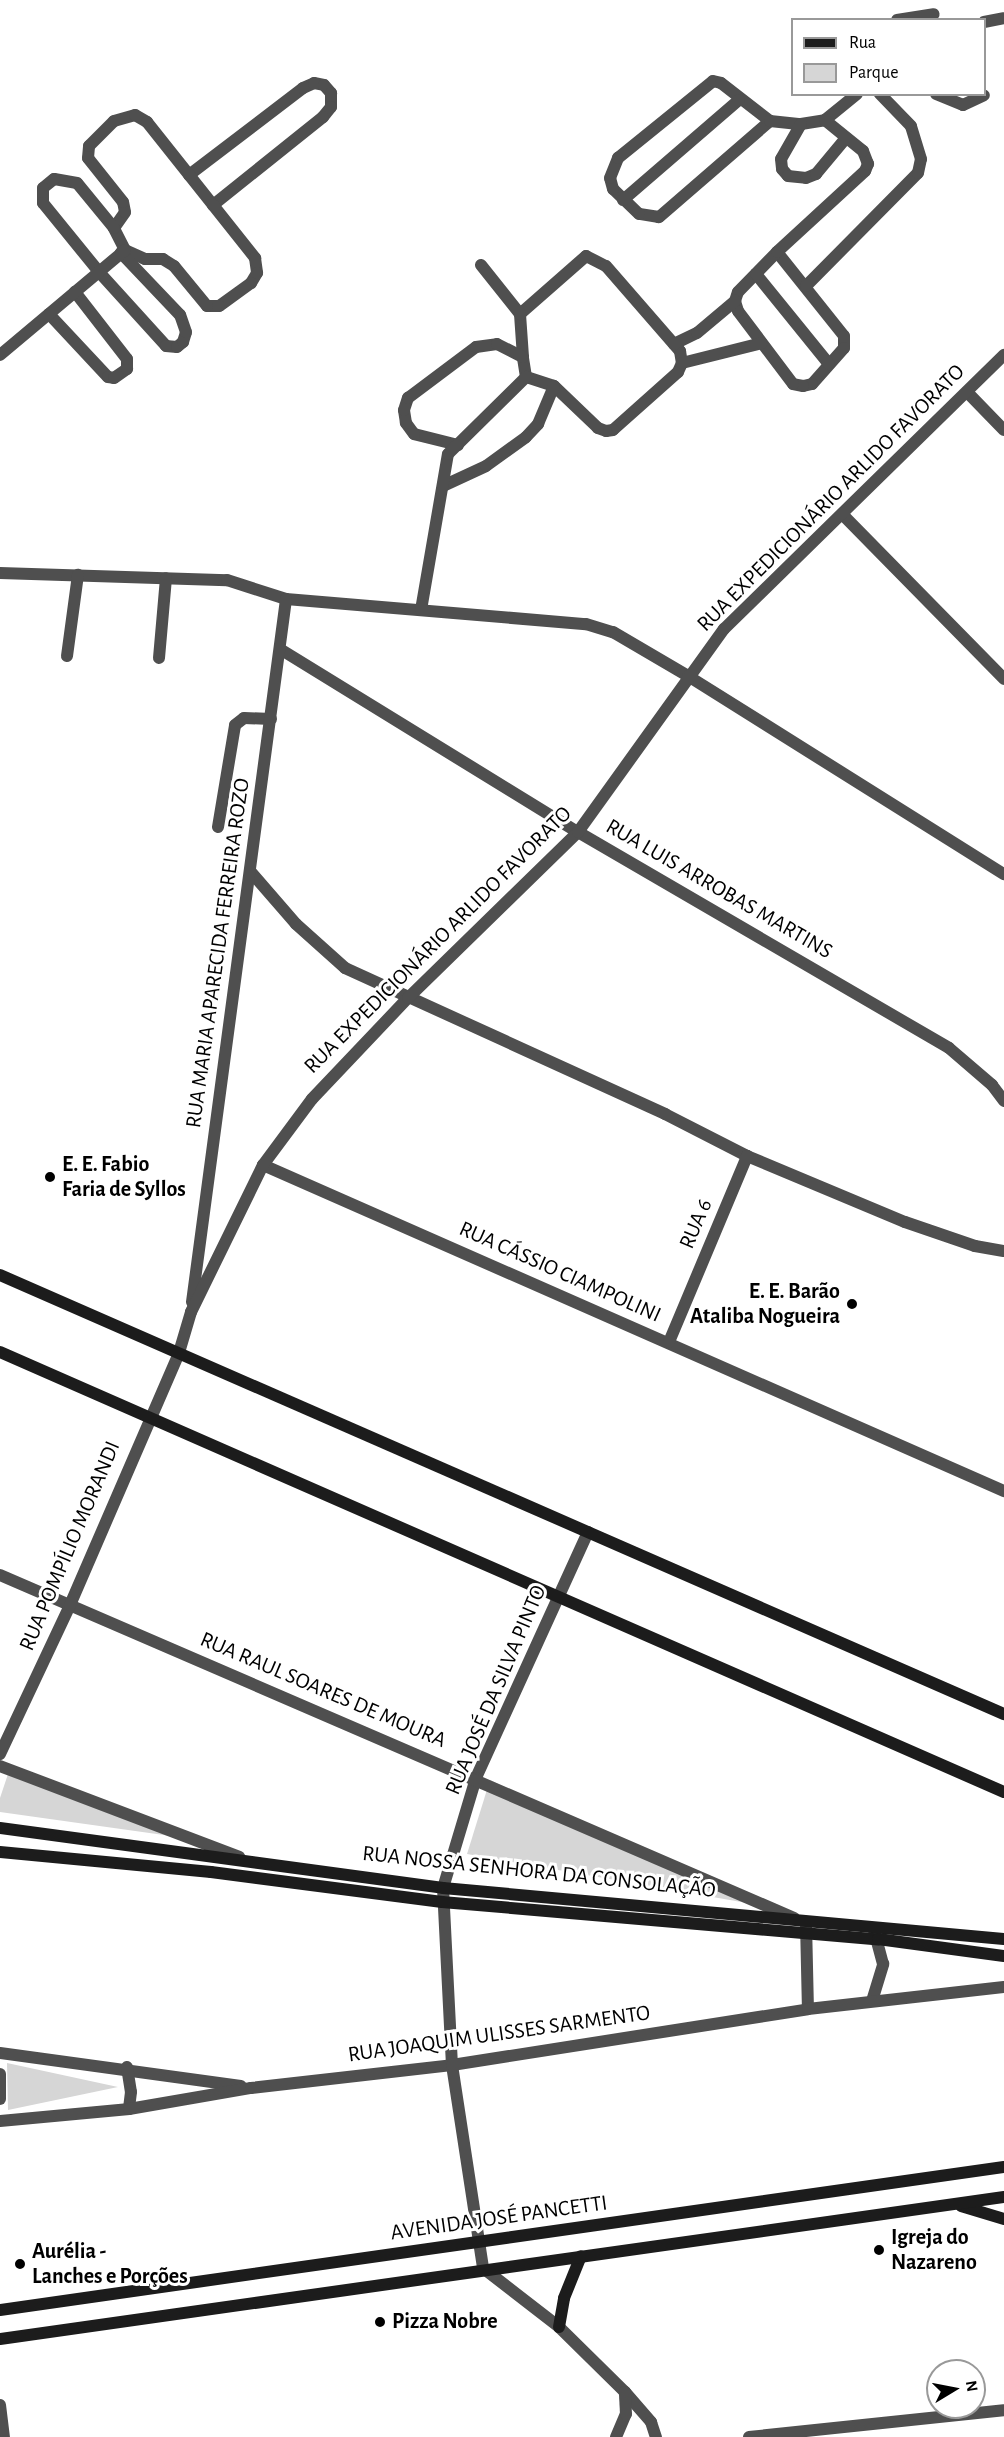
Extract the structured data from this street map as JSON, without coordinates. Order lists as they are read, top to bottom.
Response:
{
  "streets": {
    "street": [
      "RUA EXPEDICIONÁRIO ARLIDO FAVORATO",
      "RUA LUIS ARROBAS MARTINS",
      "RUA MARIA APARECIDA FERREIRA ROZO",
      "RUA 6",
      "RUA CÁSSIO CIAMPOLINI",
      "RUA POMPÍLIO MORANDI",
      "RUA RAUL SOARES DE MOURA",
      "RUA JOSÉ DA SILVA PINTO",
      "RUA NOSSA SENHORA DA CONSOLAÇÃO",
      "RUA JOAQUIM ULISSES SARMENTO",
      "AVENIDA JOSÉ PANCETTI"
    ]
  },
  "crossings": [
    ["RUA EXPEDICIONÁRIO ARLIDO FAVORATO", "RUA LUIS ARROBAS MARTINS"],
    ["RUA EXPEDICIONÁRIO ARLIDO FAVORATO", "RUA MARIA APARECIDA FERREIRA ROZO"],
    ["RUA EXPEDICIONÁRIO ARLIDO FAVORATO", "RUA CÁSSIO CIAMPOLINI"],
    ["RUA EXPEDICIONÁRIO ARLIDO FAVORATO", "RUA POMPÍLIO MORANDI"],
    ["RUA LUIS ARROBAS MARTINS", "RUA MARIA APARECIDA FERREIRA ROZO"],
    ["RUA 6", "RUA CÁSSIO CIAMPOLINI"],
    ["RUA POMPÍLIO MORANDI", "RUA RAUL SOARES DE MOURA"],
    ["RUA RAUL SOARES DE MOURA", "RUA JOSÉ DA SILVA PINTO"],
    ["RUA RAUL SOARES DE MOURA", "RUA NOSSA SENHORA DA CONSOLAÇÃO"],
    ["RUA JOSÉ DA SILVA PINTO", "RUA NOSSA SENHORA DA CONSOLAÇÃO"],
    ["RUA JOSÉ DA SILVA PINTO", "RUA JOAQUIM ULISSES SARMENTO"],
    ["RUA JOSÉ DA SILVA PINTO", "AVENIDA JOSÉ PANCETTI"]
  ],
  "places": [
    "E. E. Fabio Faria de Syllos",
    "E. E. Barão Ataliba Nogueira",
    "Igreja do Nazareno",
    "Aurélia - Lanches e Porções",
    "Pizza Nobre"
  ],
  "legend": ["Rua", "Parque"],
  "north": "right"
}
